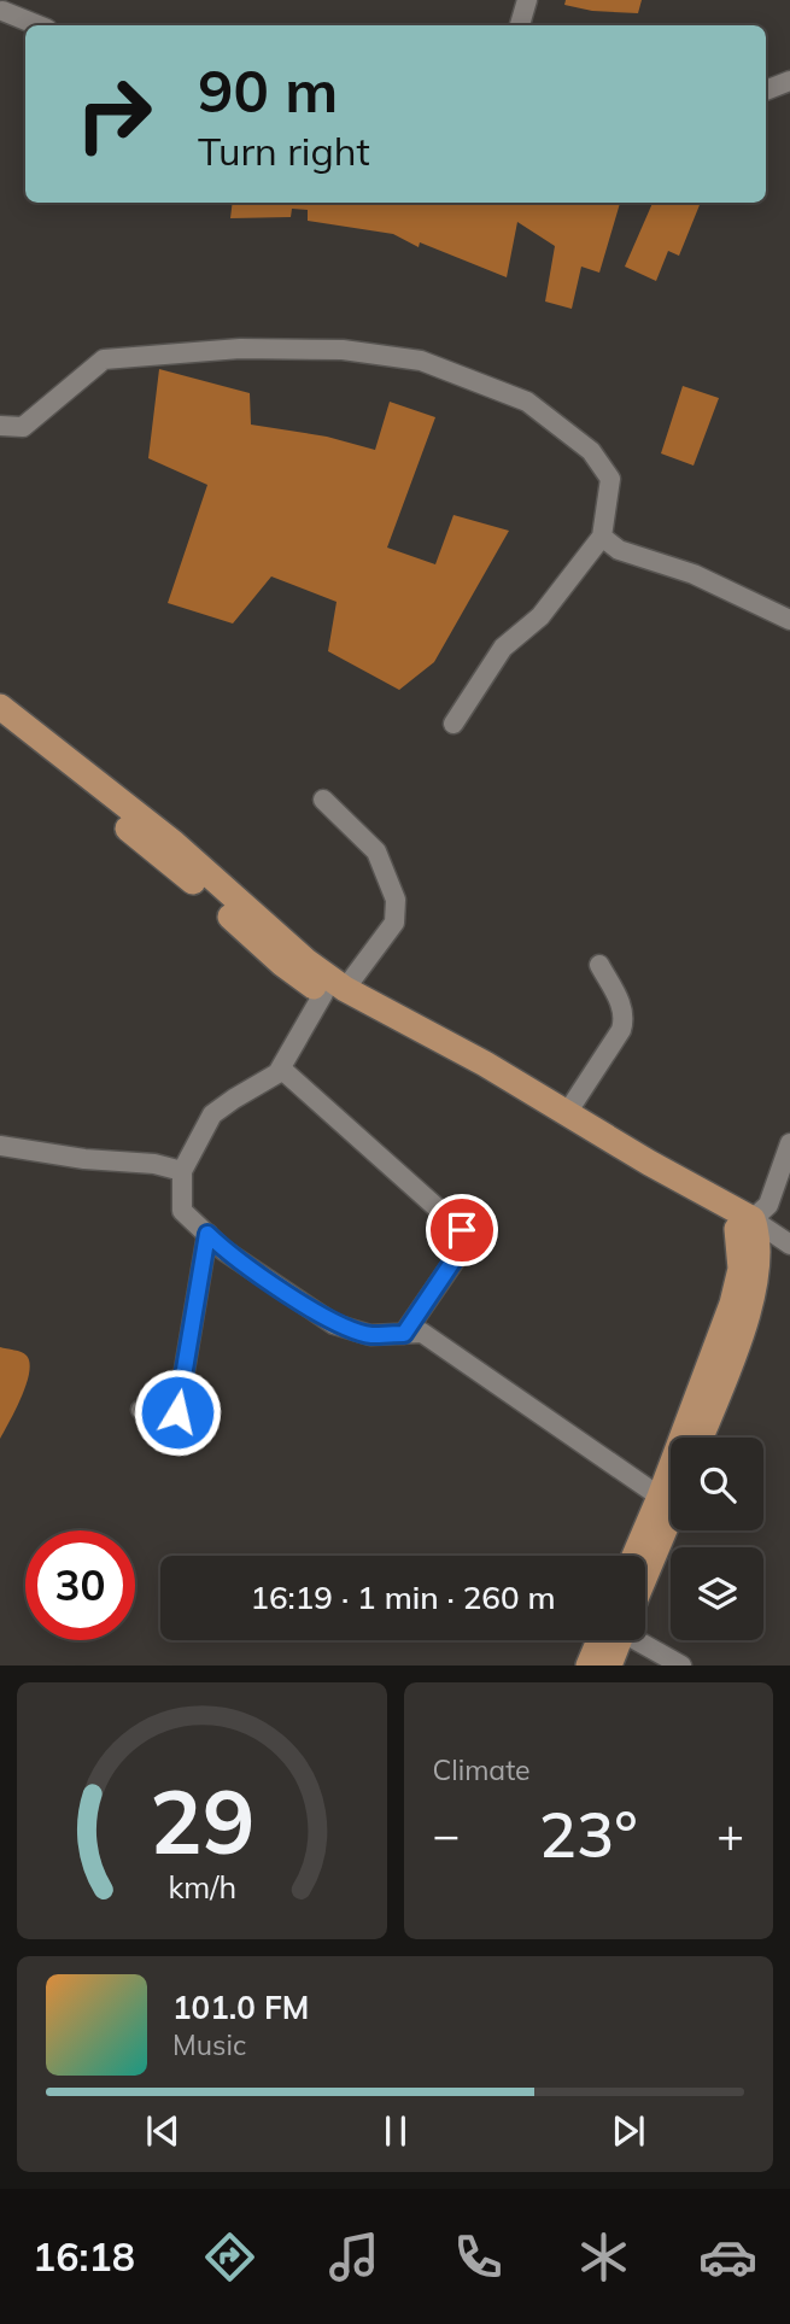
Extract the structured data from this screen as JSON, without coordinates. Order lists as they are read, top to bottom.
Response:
{
  "page": {
    "turn": ["90 m", "Turn right"],
    "limit": "30",
    "trip": "16:19 · 1 min · 260 m",
    "tile": "Climate",
    "heat": ["−", "23°", "+"],
    "song": ["101.0 FM", "Music"],
    "tabs": "16:18",
    "gauge": ["29", "km/h"]
  }
}
